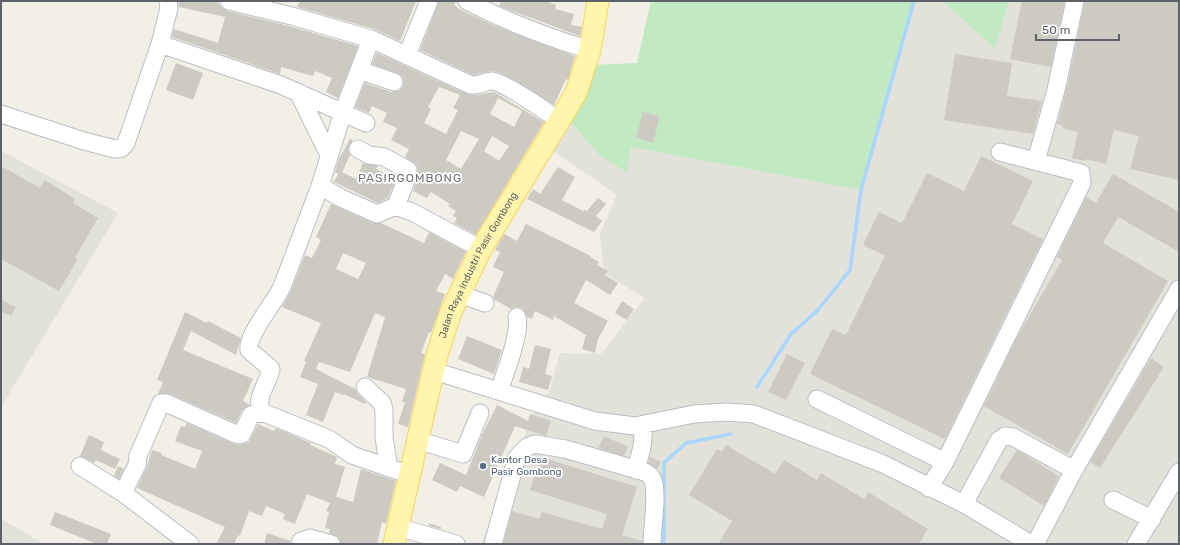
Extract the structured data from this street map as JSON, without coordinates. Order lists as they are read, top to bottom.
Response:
{
  "streets": {
    "main road": ["Jalan Raya Industri Pasir Gombong"]
  },
  "districts": ["PASIRGOMBONG"],
  "places": ["Kantor Desa Pasir Gombong"],
  "scale_bar": "50 m"
}
